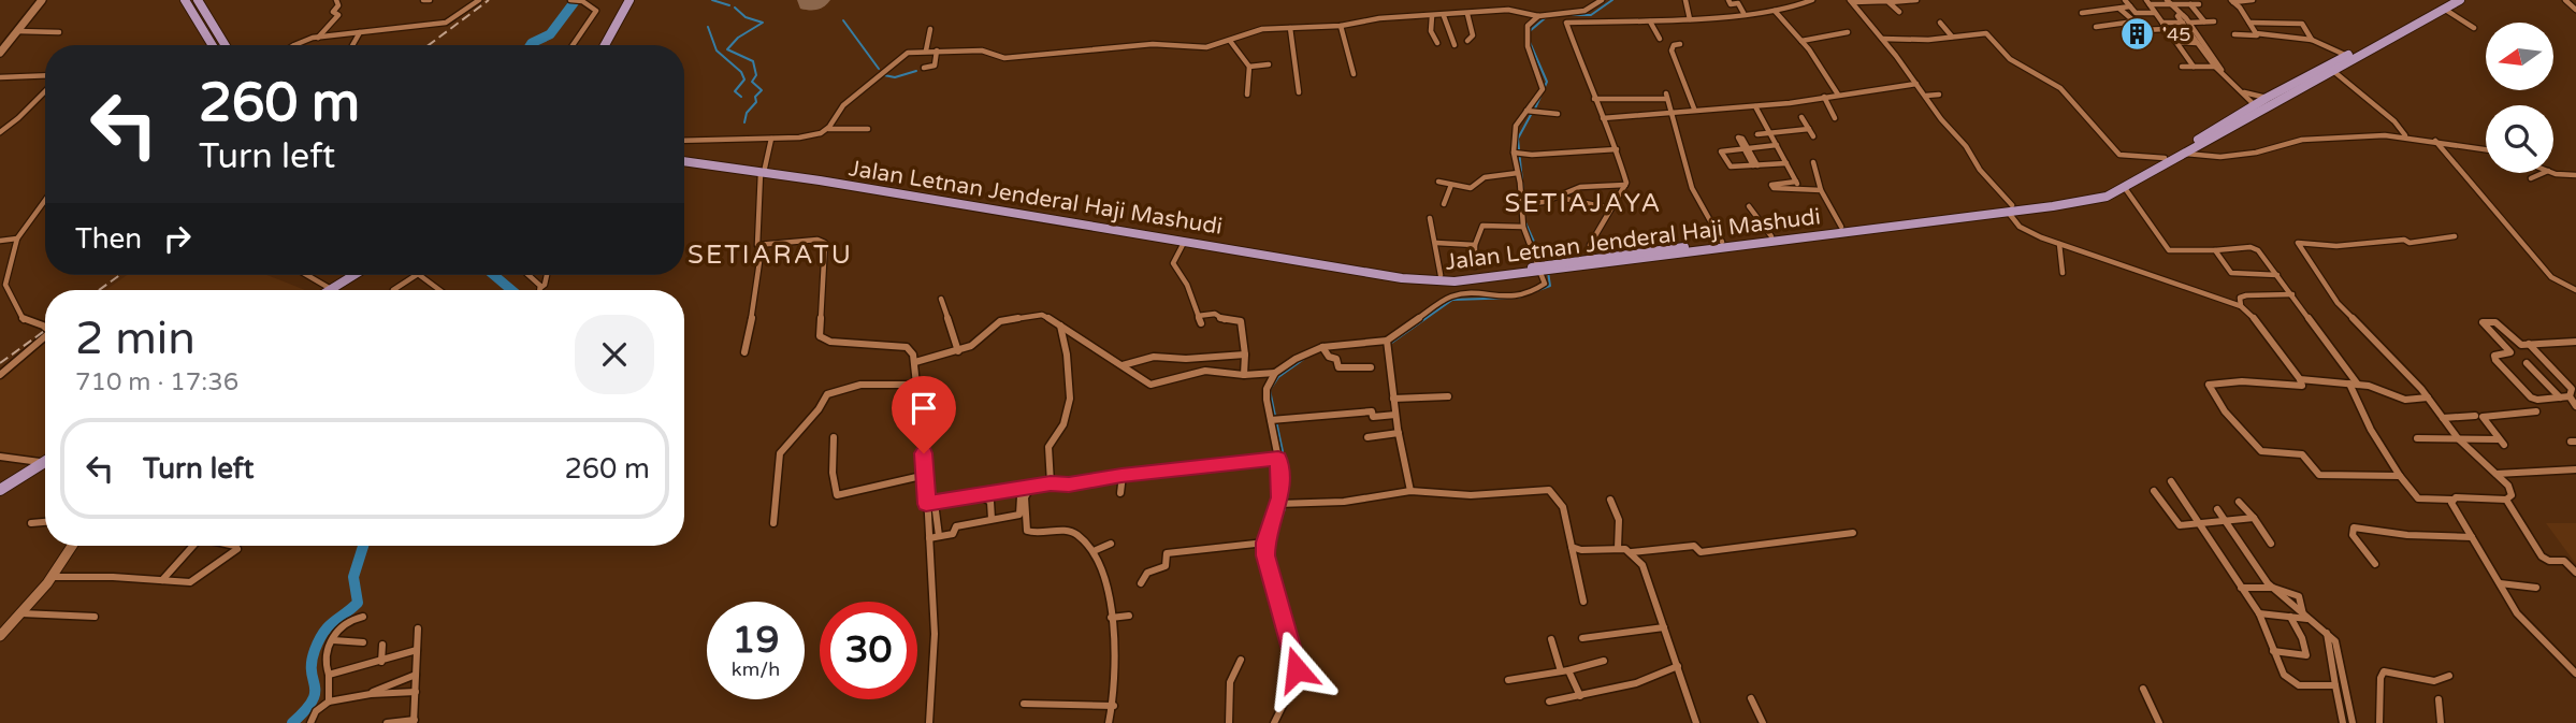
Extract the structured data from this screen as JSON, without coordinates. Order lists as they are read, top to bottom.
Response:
{
  "streets": {
    "main road": ["Jalan Letnan Jenderal Haji Mashudi"]
  },
  "districts": ["SETIAJAYA", "SETIARATU"],
  "places": {
    "building": ["'45"]
  },
  "north": "left",
  "page": {
    "turn": ["260 m", "Turn left"],
    "then": "Then",
    "heading": ["2 min", "710 m · 17:36"],
    "list": [
      {
        "name": "Turn left",
        "value": "260 m"
      }
    ],
    "speed": "19 km/h",
    "limit": "30"
  }
}
